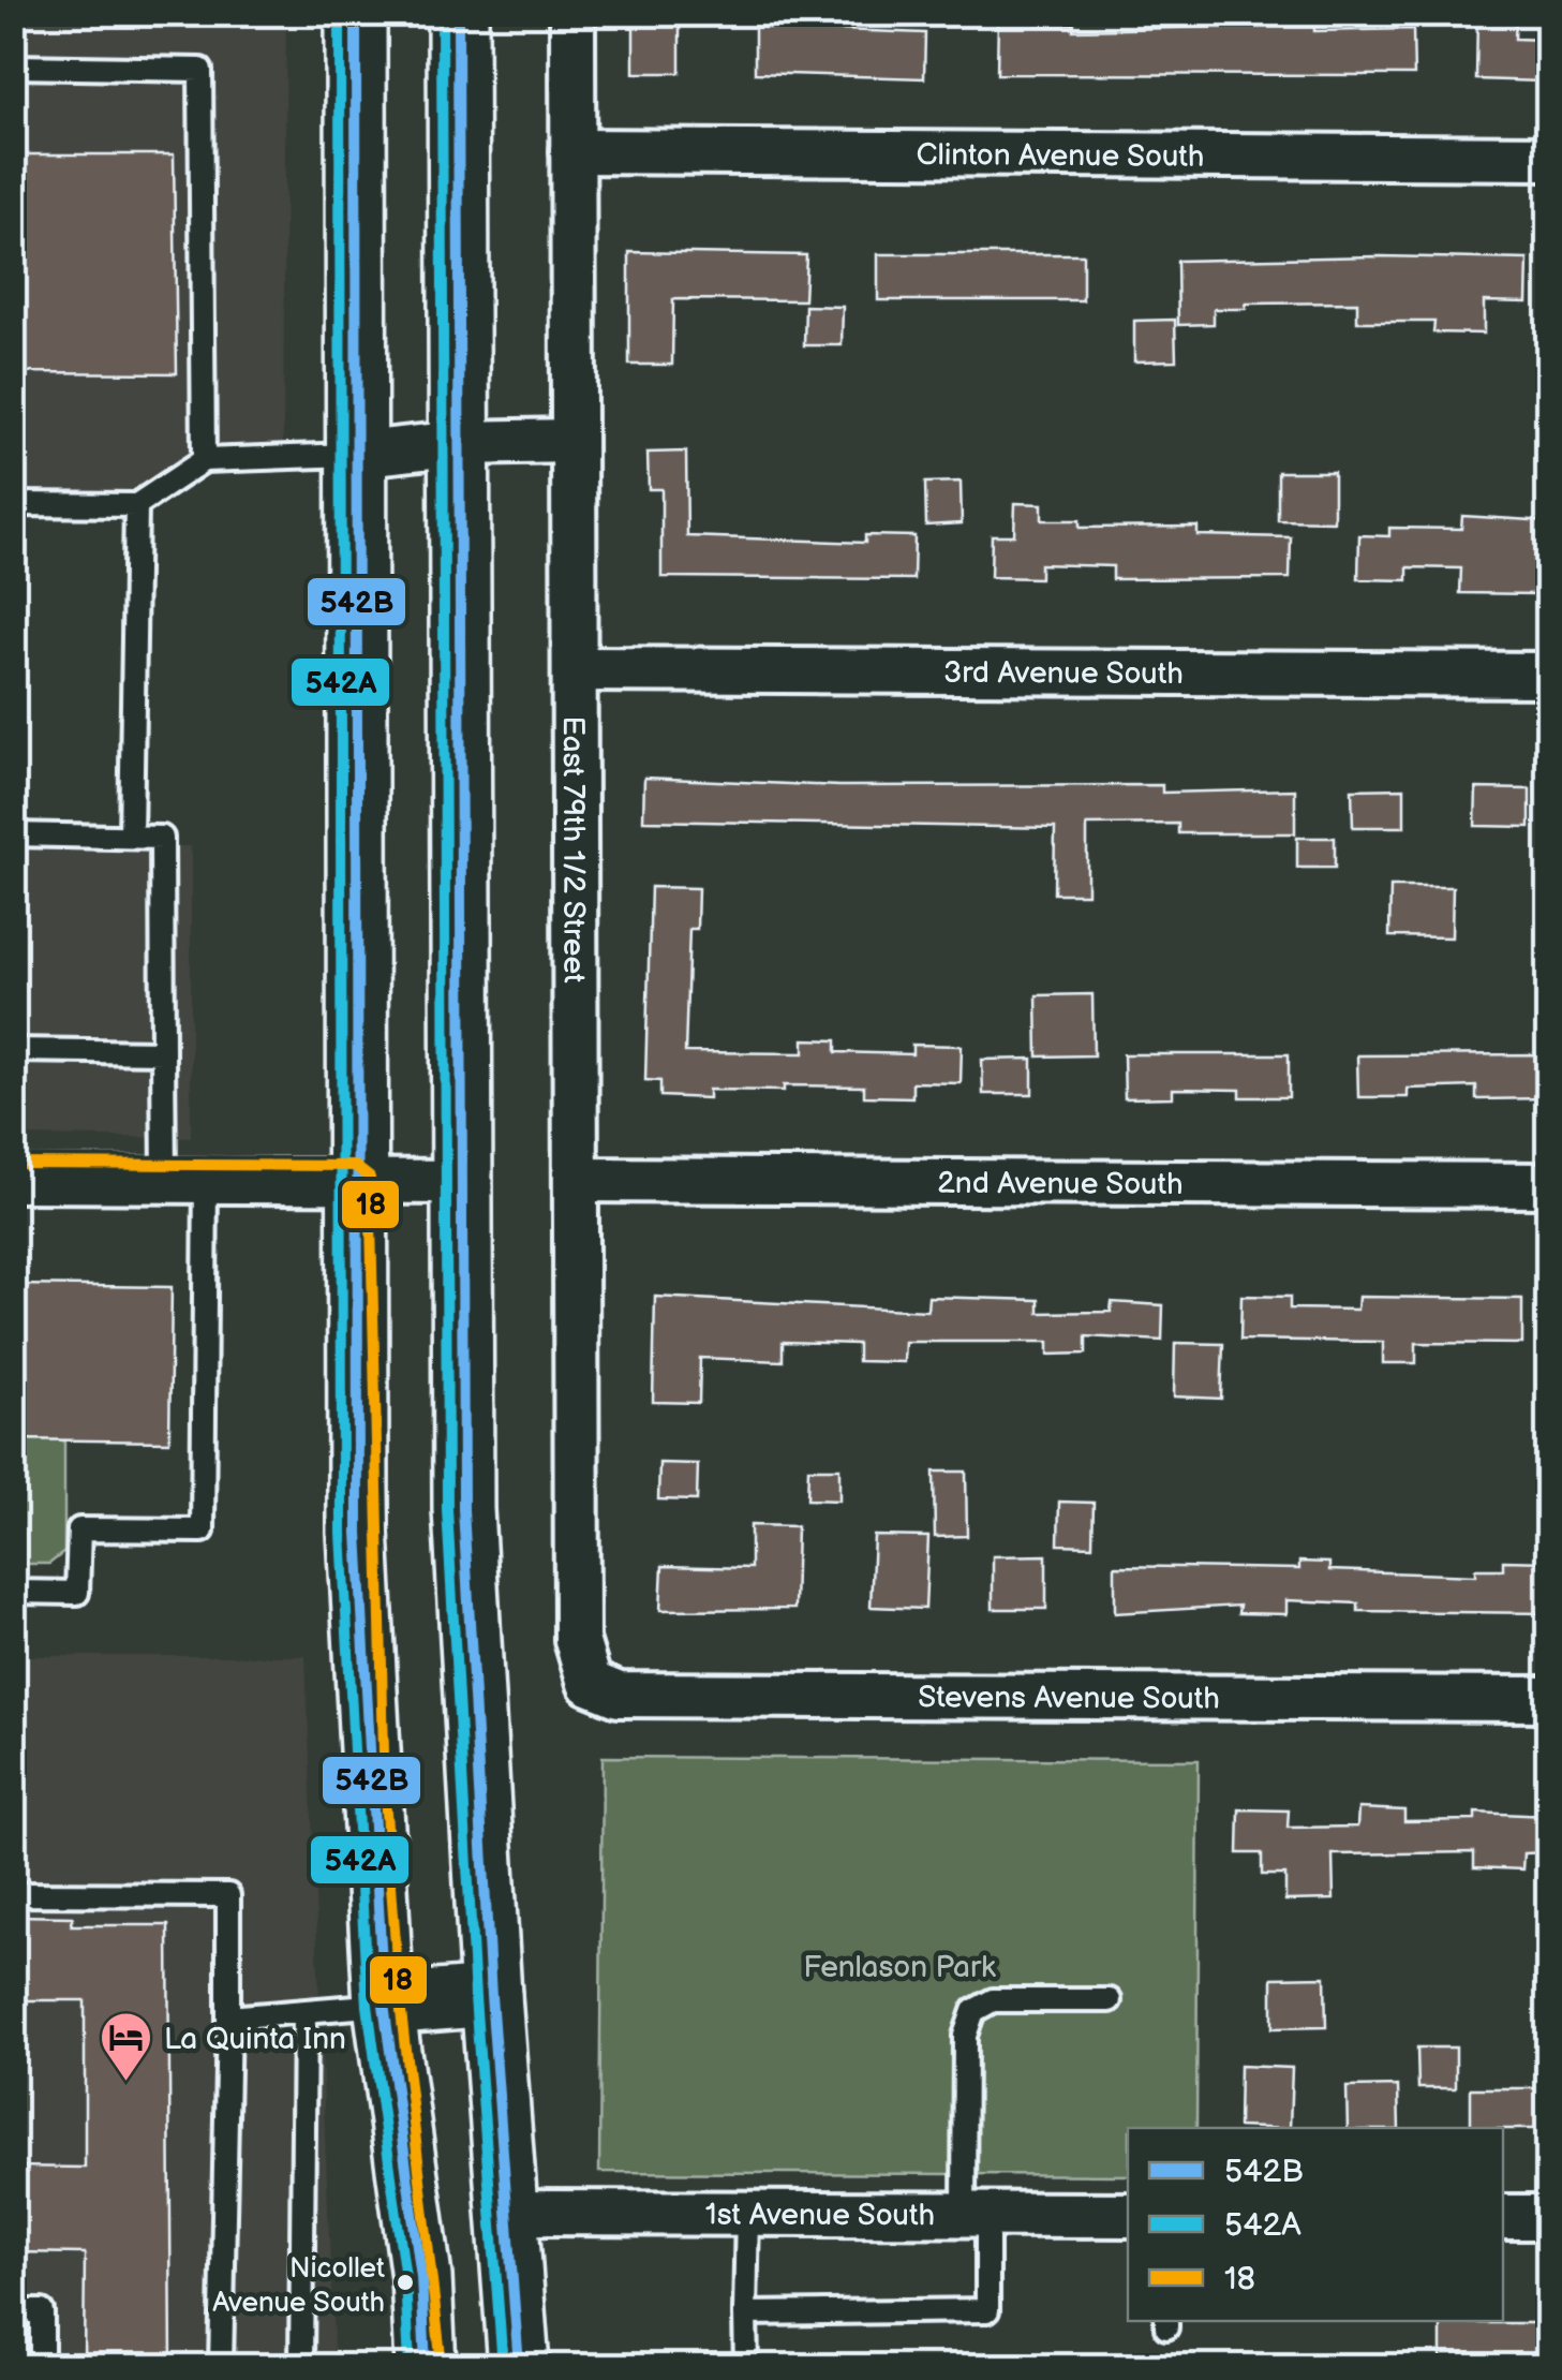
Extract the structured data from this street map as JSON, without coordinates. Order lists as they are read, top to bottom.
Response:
{
  "streets": {
    "street": [
      "Clinton Avenue South",
      "3rd Avenue South",
      "East 79th 1/2 Street",
      "2nd Avenue South",
      "Stevens Avenue South",
      "1st Avenue South"
    ]
  },
  "crossings": [
    ["Clinton Avenue South", "East 79th 1/2 Street"],
    ["3rd Avenue South", "East 79th 1/2 Street"],
    ["East 79th 1/2 Street", "2nd Avenue South"],
    ["East 79th 1/2 Street", "Stevens Avenue South"]
  ],
  "parks": ["Fenlason Park"],
  "places": {
    "hotel": ["La Quinta Inn"],
    "other": ["Nicollet Avenue South"]
  },
  "lines": ["transit line 542B", "transit line 542A", "transit line 18"],
  "legend": ["542B", "542A", "18"]
}
